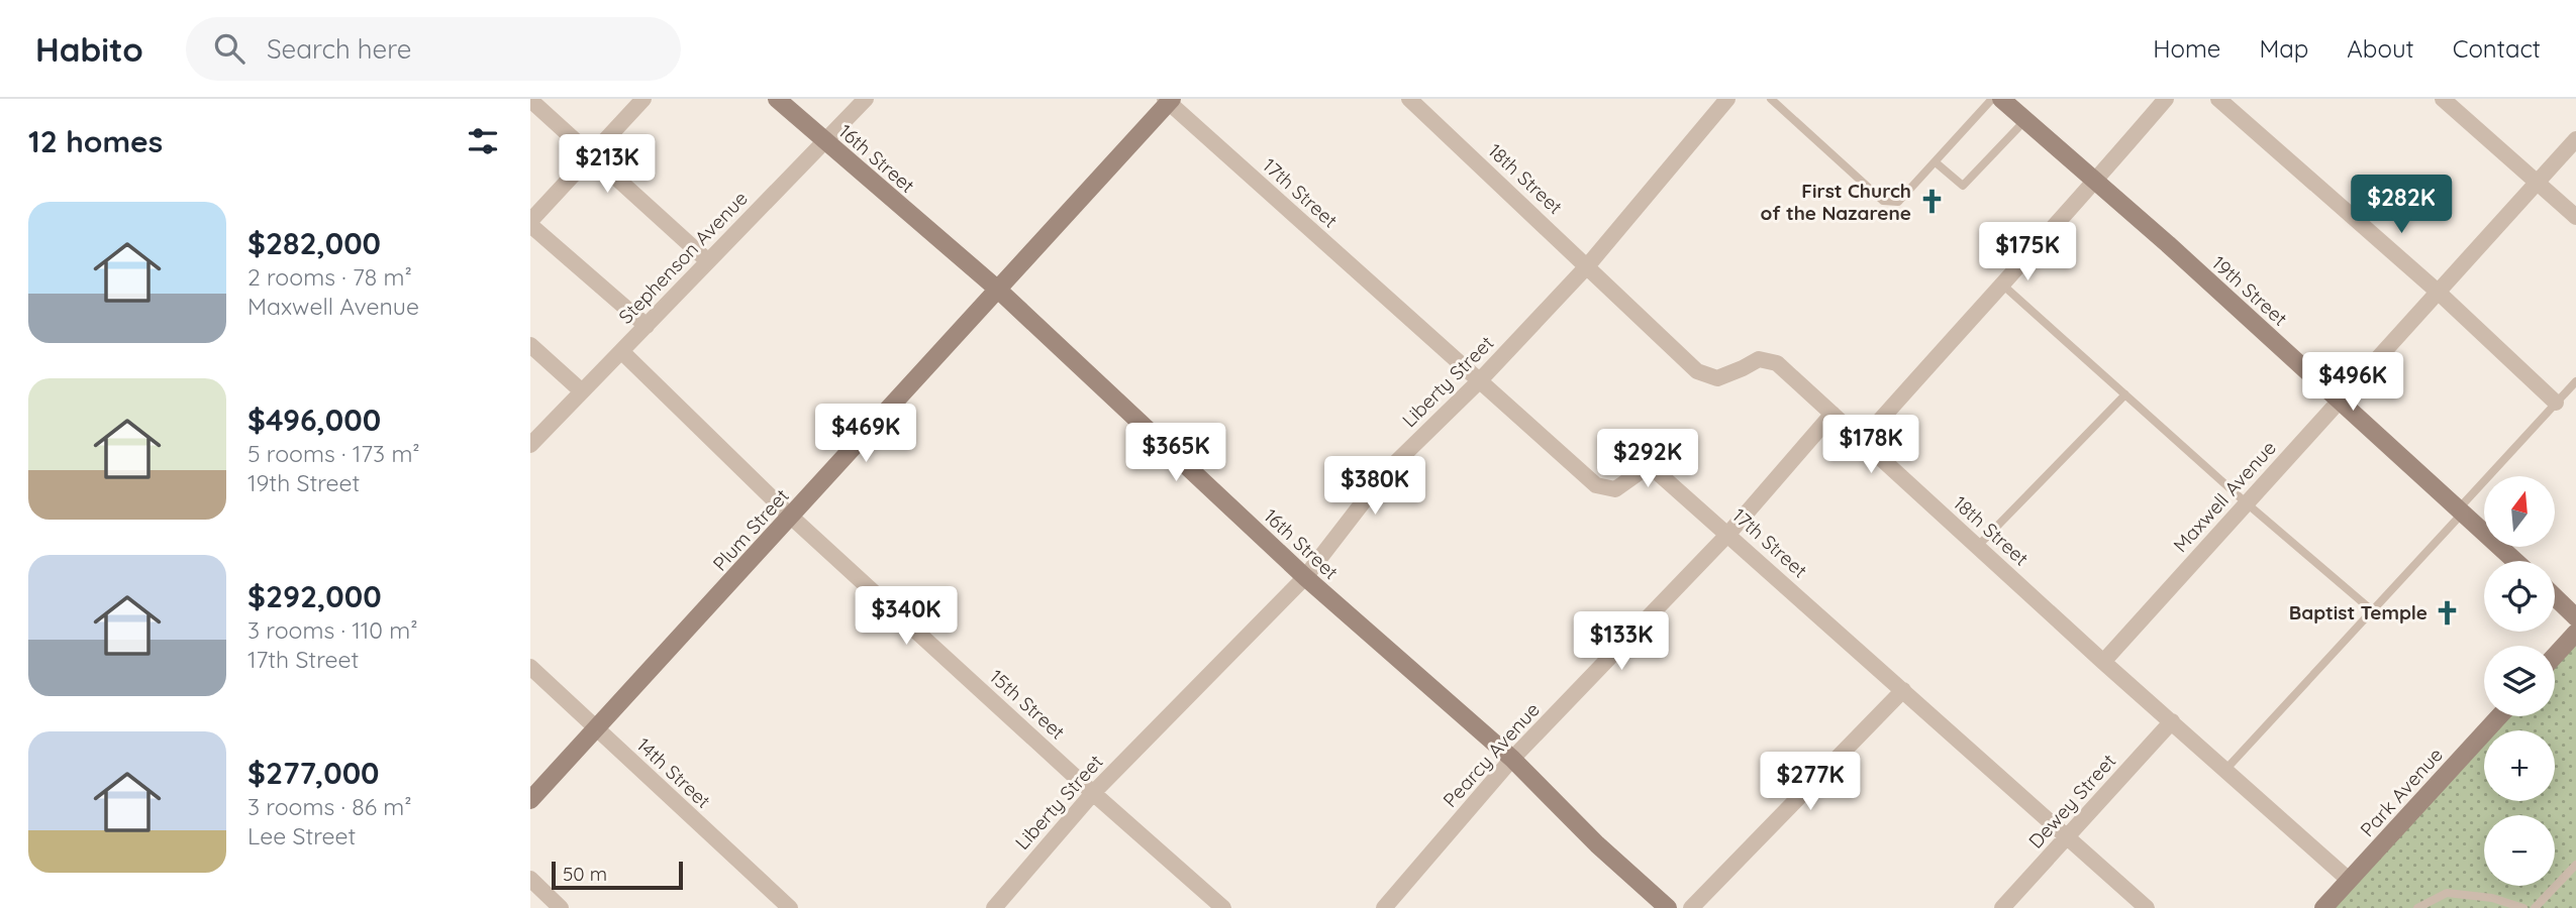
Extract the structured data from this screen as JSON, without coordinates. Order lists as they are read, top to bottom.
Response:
{
  "streets": {
    "street": [
      "16th Street",
      "18th Street",
      "17th Street",
      "Stephenson Avenue",
      "19th Street",
      "Liberty Street",
      "Maxwell Avenue",
      "Plum Street",
      "15th Street",
      "Pearcy Avenue",
      "14th Street",
      "Park Avenue",
      "Dewey Street"
    ]
  },
  "crossings": [
    ["16th Street", "Stephenson Avenue"],
    ["16th Street", "Liberty Street"],
    ["16th Street", "Plum Street"],
    ["16th Street", "Pearcy Avenue"],
    ["18th Street", "Liberty Street"],
    ["18th Street", "Maxwell Avenue"],
    ["18th Street", "Pearcy Avenue"],
    ["18th Street", "Park Avenue"],
    ["18th Street", "Dewey Street"],
    ["17th Street", "Liberty Street"],
    ["17th Street", "Plum Street"],
    ["17th Street", "Pearcy Avenue"],
    ["17th Street", "Dewey Street"],
    ["Stephenson Avenue", "15th Street"],
    ["19th Street", "Maxwell Avenue"],
    ["Liberty Street", "15th Street"],
    ["Plum Street", "15th Street"],
    ["Plum Street", "14th Street"]
  ],
  "places": {
    "church": ["First Church of the Nazarene", "Baptist Temple"]
  },
  "scale_bar": "50 m",
  "north": "top",
  "page": {
    "header": "Habito",
    "search": "Search here",
    "nav": [
      "Home",
      "Map",
      "About",
      "Contact"
    ],
    "heading": "12 homes",
    "price": [
      "$213K",
      "$282K",
      "$175K",
      "$496K",
      "$469K",
      "$178K",
      "$365K",
      "$292K",
      "$380K",
      "$340K",
      "$133K",
      "$277K"
    ],
    "list": [
      {
        "name": "$282,000",
        "note": "2 rooms · 78 m² · Maxwell Avenue"
      },
      {
        "name": "$496,000",
        "note": "5 rooms · 173 m² · 19th Street"
      },
      {
        "name": "$292,000",
        "note": "3 rooms · 110 m² · 17th Street"
      },
      {
        "name": "$277,000",
        "note": "3 rooms · 86 m² · Lee Street"
      }
    ],
    "map_buttons": ["+", "−"],
    "scale": "50 m"
  }
}
